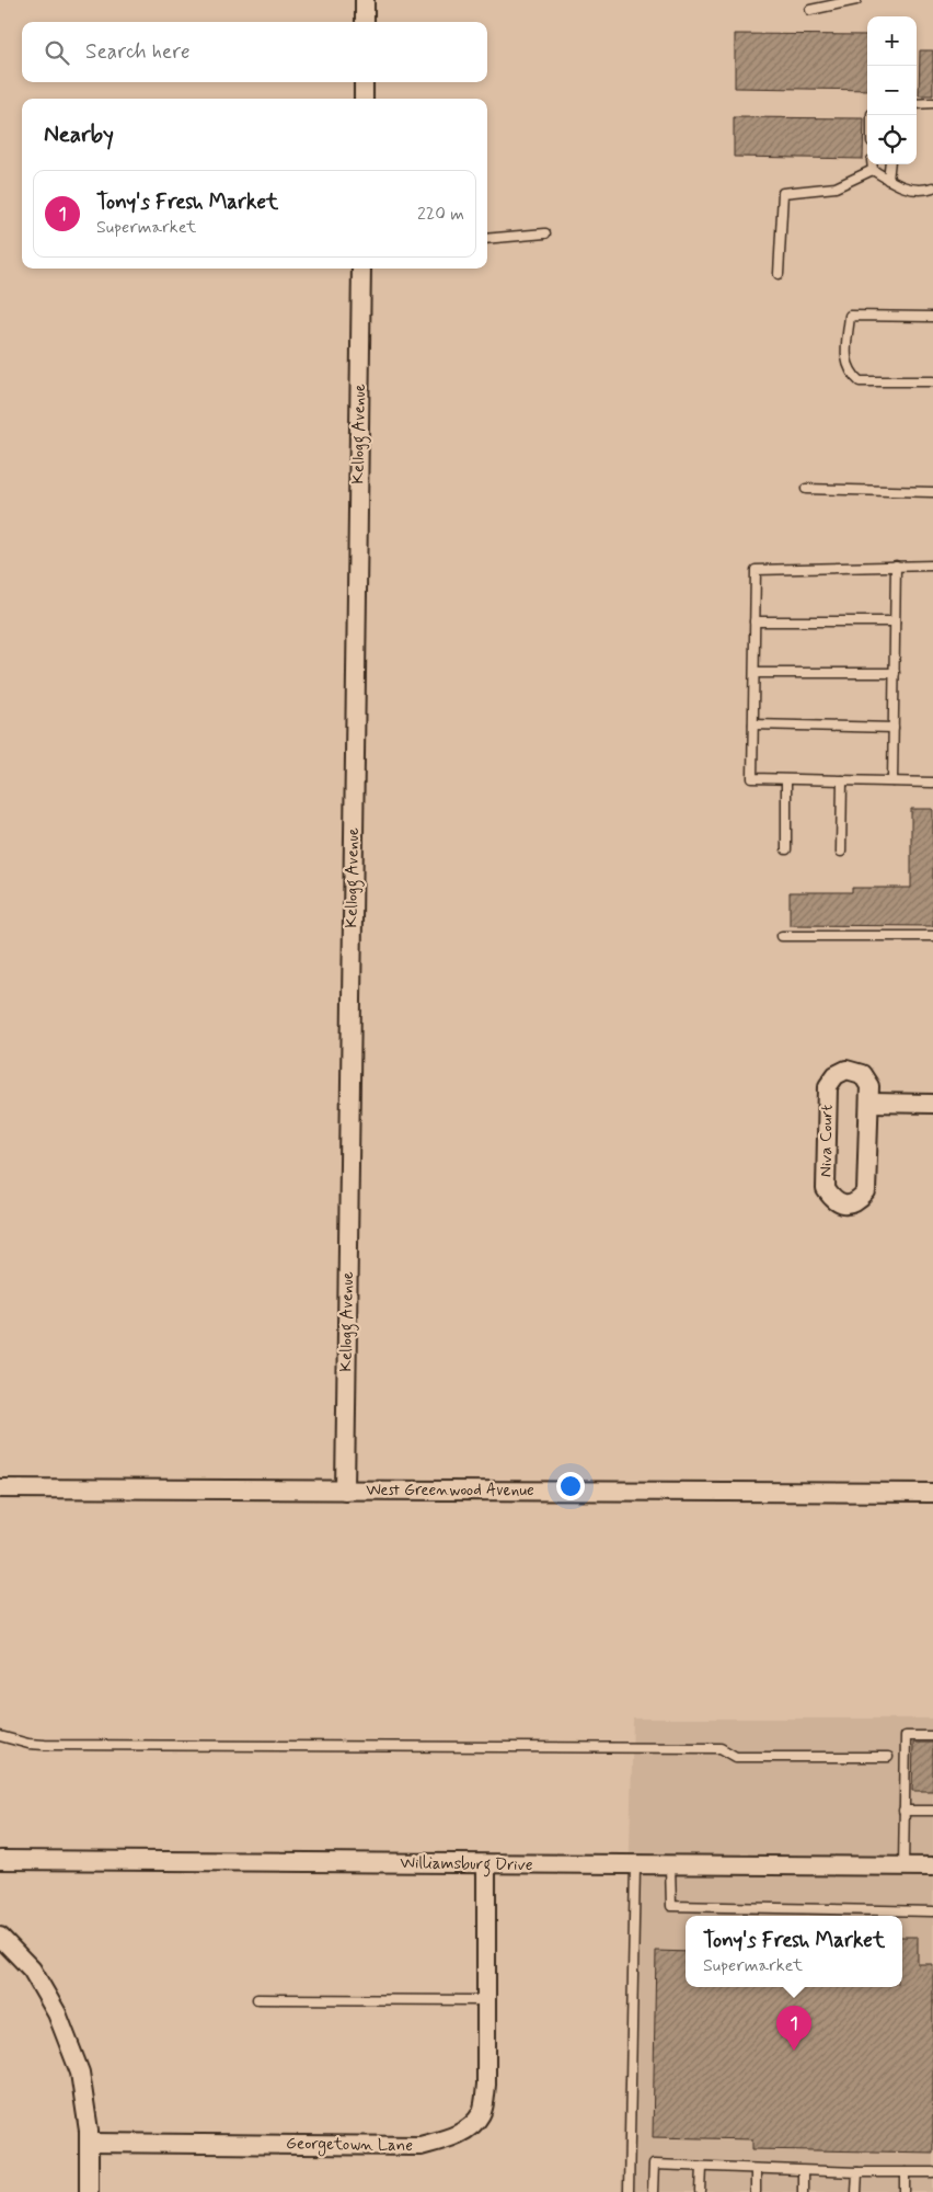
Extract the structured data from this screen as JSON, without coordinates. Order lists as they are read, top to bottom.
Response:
{
  "streets": {
    "street": [
      "Kellogg Avenue",
      "Niva Court",
      "West Greenwood Avenue",
      "Williamsburg Drive",
      "Georgetown Lane"
    ]
  },
  "crossings": [
    ["Kellogg Avenue", "West Greenwood Avenue"],
    ["Williamsburg Drive", "Georgetown Lane"]
  ],
  "page": {
    "map_buttons": ["+", "−"],
    "search": "Search here",
    "heading": "Nearby",
    "list": [
      {
        "mark": "1",
        "name": "Tony's Fresh Market",
        "note": "Supermarket",
        "value": "220 m"
      }
    ],
    "popup": ["Tony's Fresh Market", "Supermarket"],
    "pins": "1"
  }
}
